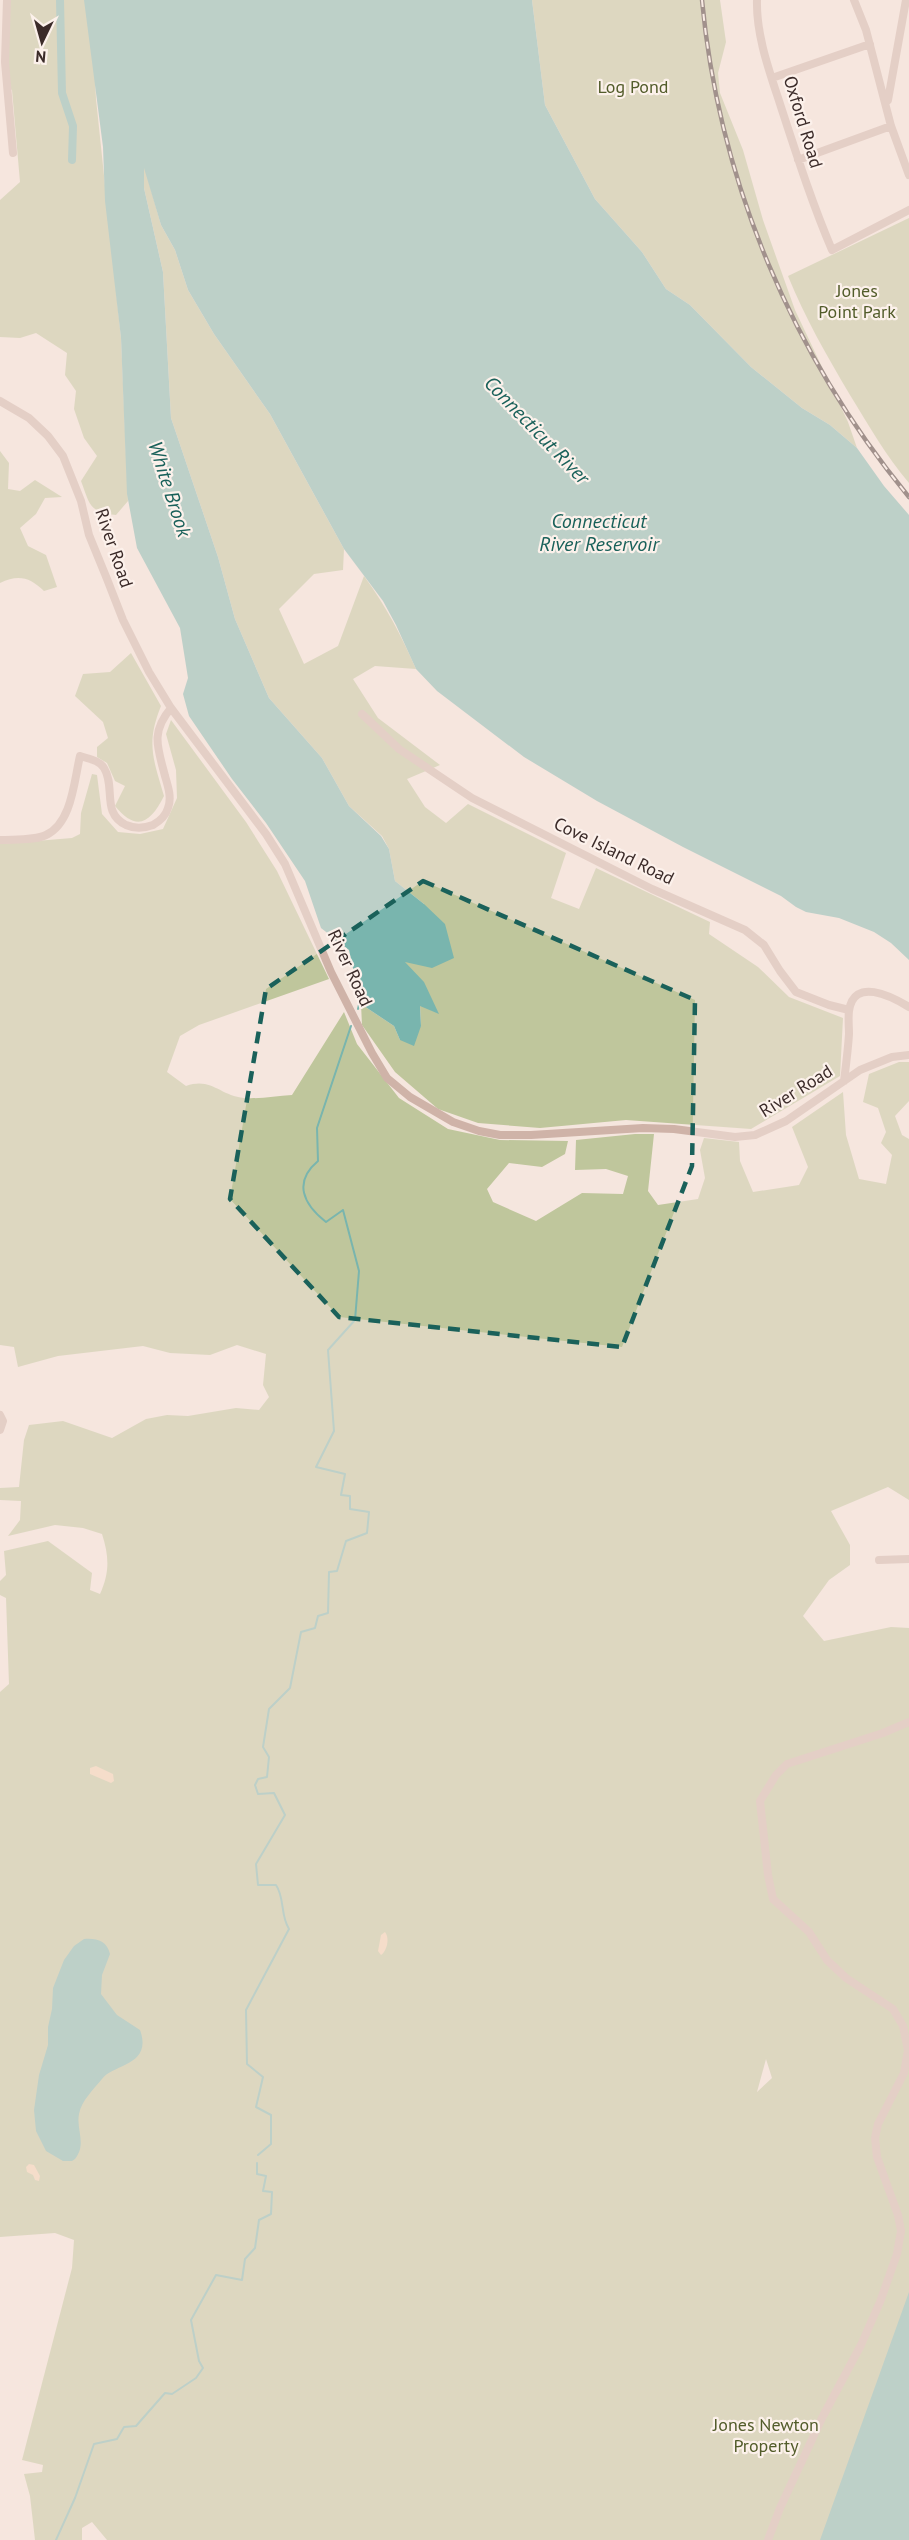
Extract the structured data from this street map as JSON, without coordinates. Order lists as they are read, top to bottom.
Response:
{
  "streets": {
    "street": ["Oxford Road", "River Road", "Cove Island Road"]
  },
  "water": ["Connecticut River", "White Brook", "Connecticut River Reservoir"],
  "parks": ["Log Pond", "Jones Point Park", "Jones Newton Property"],
  "north": "bottom"
}
